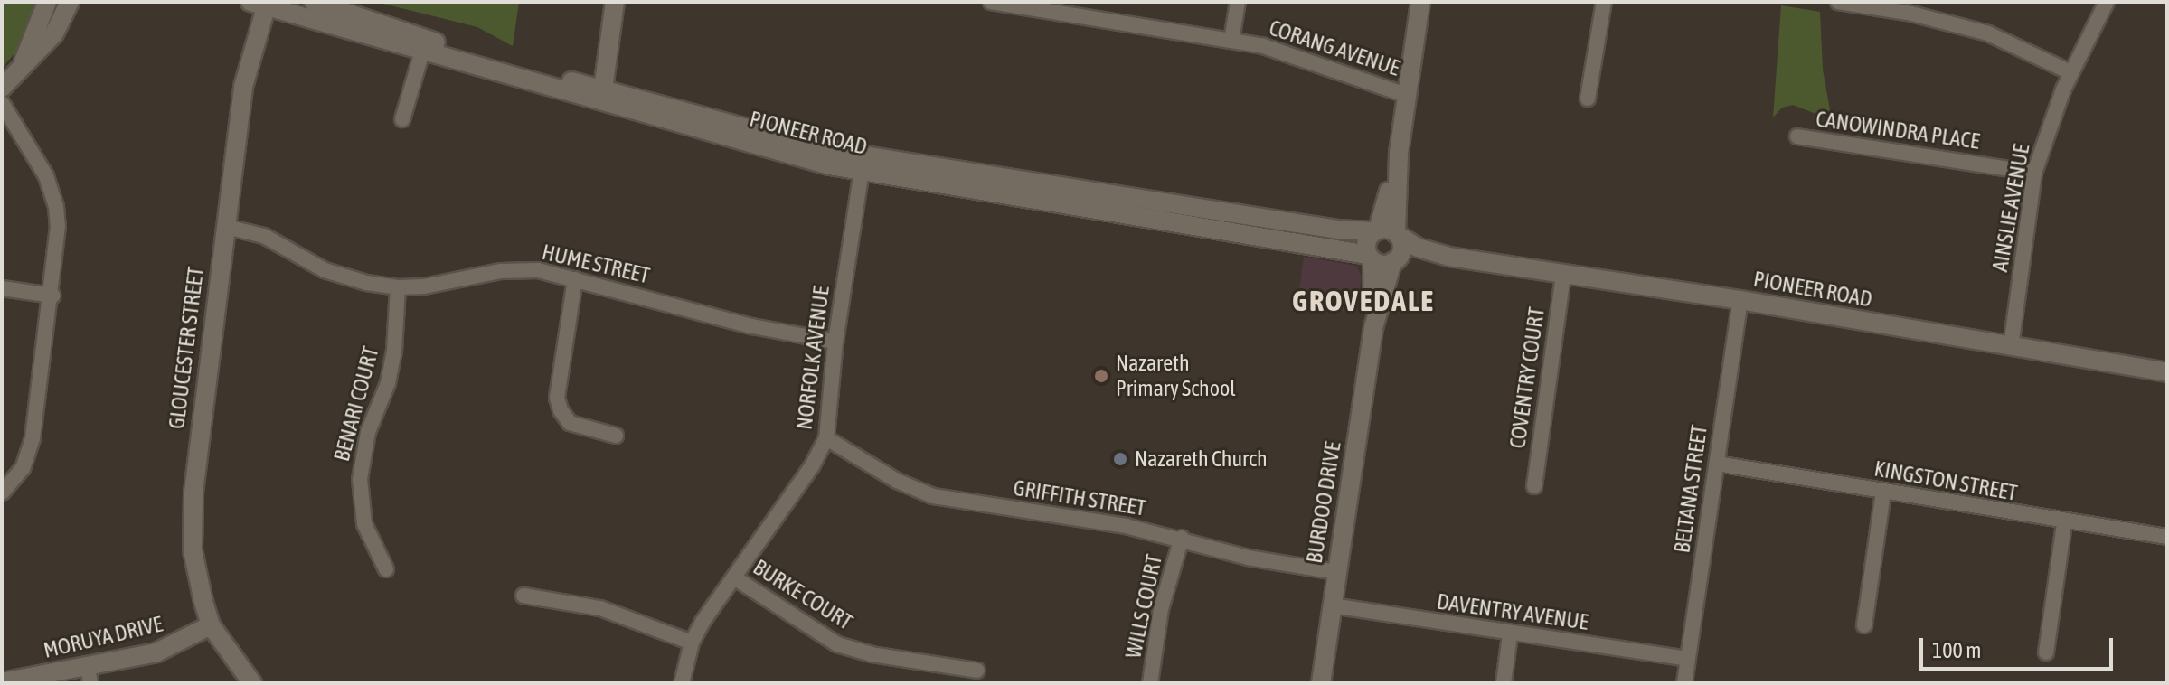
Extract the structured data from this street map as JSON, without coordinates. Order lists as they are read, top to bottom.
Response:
{
  "streets": {
    "main road": [
      "PIONEER ROAD",
      "GLOUCESTER STREET",
      "BURDOO DRIVE",
      "MORUYA DRIVE"
    ],
    "street": [
      "CORANG AVENUE",
      "CANOWINDRA PLACE",
      "AINSLIE AVENUE",
      "HUME STREET",
      "NORFOLK AVENUE",
      "COVENTRY COURT",
      "BENARI COURT",
      "KINGSTON STREET",
      "BELTANA STREET",
      "GRIFFITH STREET",
      "BURKE COURT",
      "WILLS COURT",
      "DAVENTRY AVENUE"
    ]
  },
  "crossings": [
    ["CANOWINDRA PLACE", "AINSLIE AVENUE"],
    ["PIONEER ROAD", "AINSLIE AVENUE"],
    ["PIONEER ROAD", "GLOUCESTER STREET"],
    ["PIONEER ROAD", "NORFOLK AVENUE"],
    ["PIONEER ROAD", "COVENTRY COURT"],
    ["PIONEER ROAD", "BELTANA STREET"],
    ["PIONEER ROAD", "BURDOO DRIVE"],
    ["HUME STREET", "GLOUCESTER STREET"],
    ["HUME STREET", "NORFOLK AVENUE"],
    ["HUME STREET", "BENARI COURT"],
    ["GLOUCESTER STREET", "MORUYA DRIVE"],
    ["NORFOLK AVENUE", "GRIFFITH STREET"],
    ["NORFOLK AVENUE", "BURKE COURT"],
    ["KINGSTON STREET", "BELTANA STREET"],
    ["BELTANA STREET", "DAVENTRY AVENUE"],
    ["GRIFFITH STREET", "BURDOO DRIVE"],
    ["GRIFFITH STREET", "WILLS COURT"],
    ["BURDOO DRIVE", "DAVENTRY AVENUE"]
  ],
  "districts": ["GROVEDALE"],
  "places": ["Nazareth Primary School", "Nazareth Church"],
  "scale_bar": "100 m"
}
